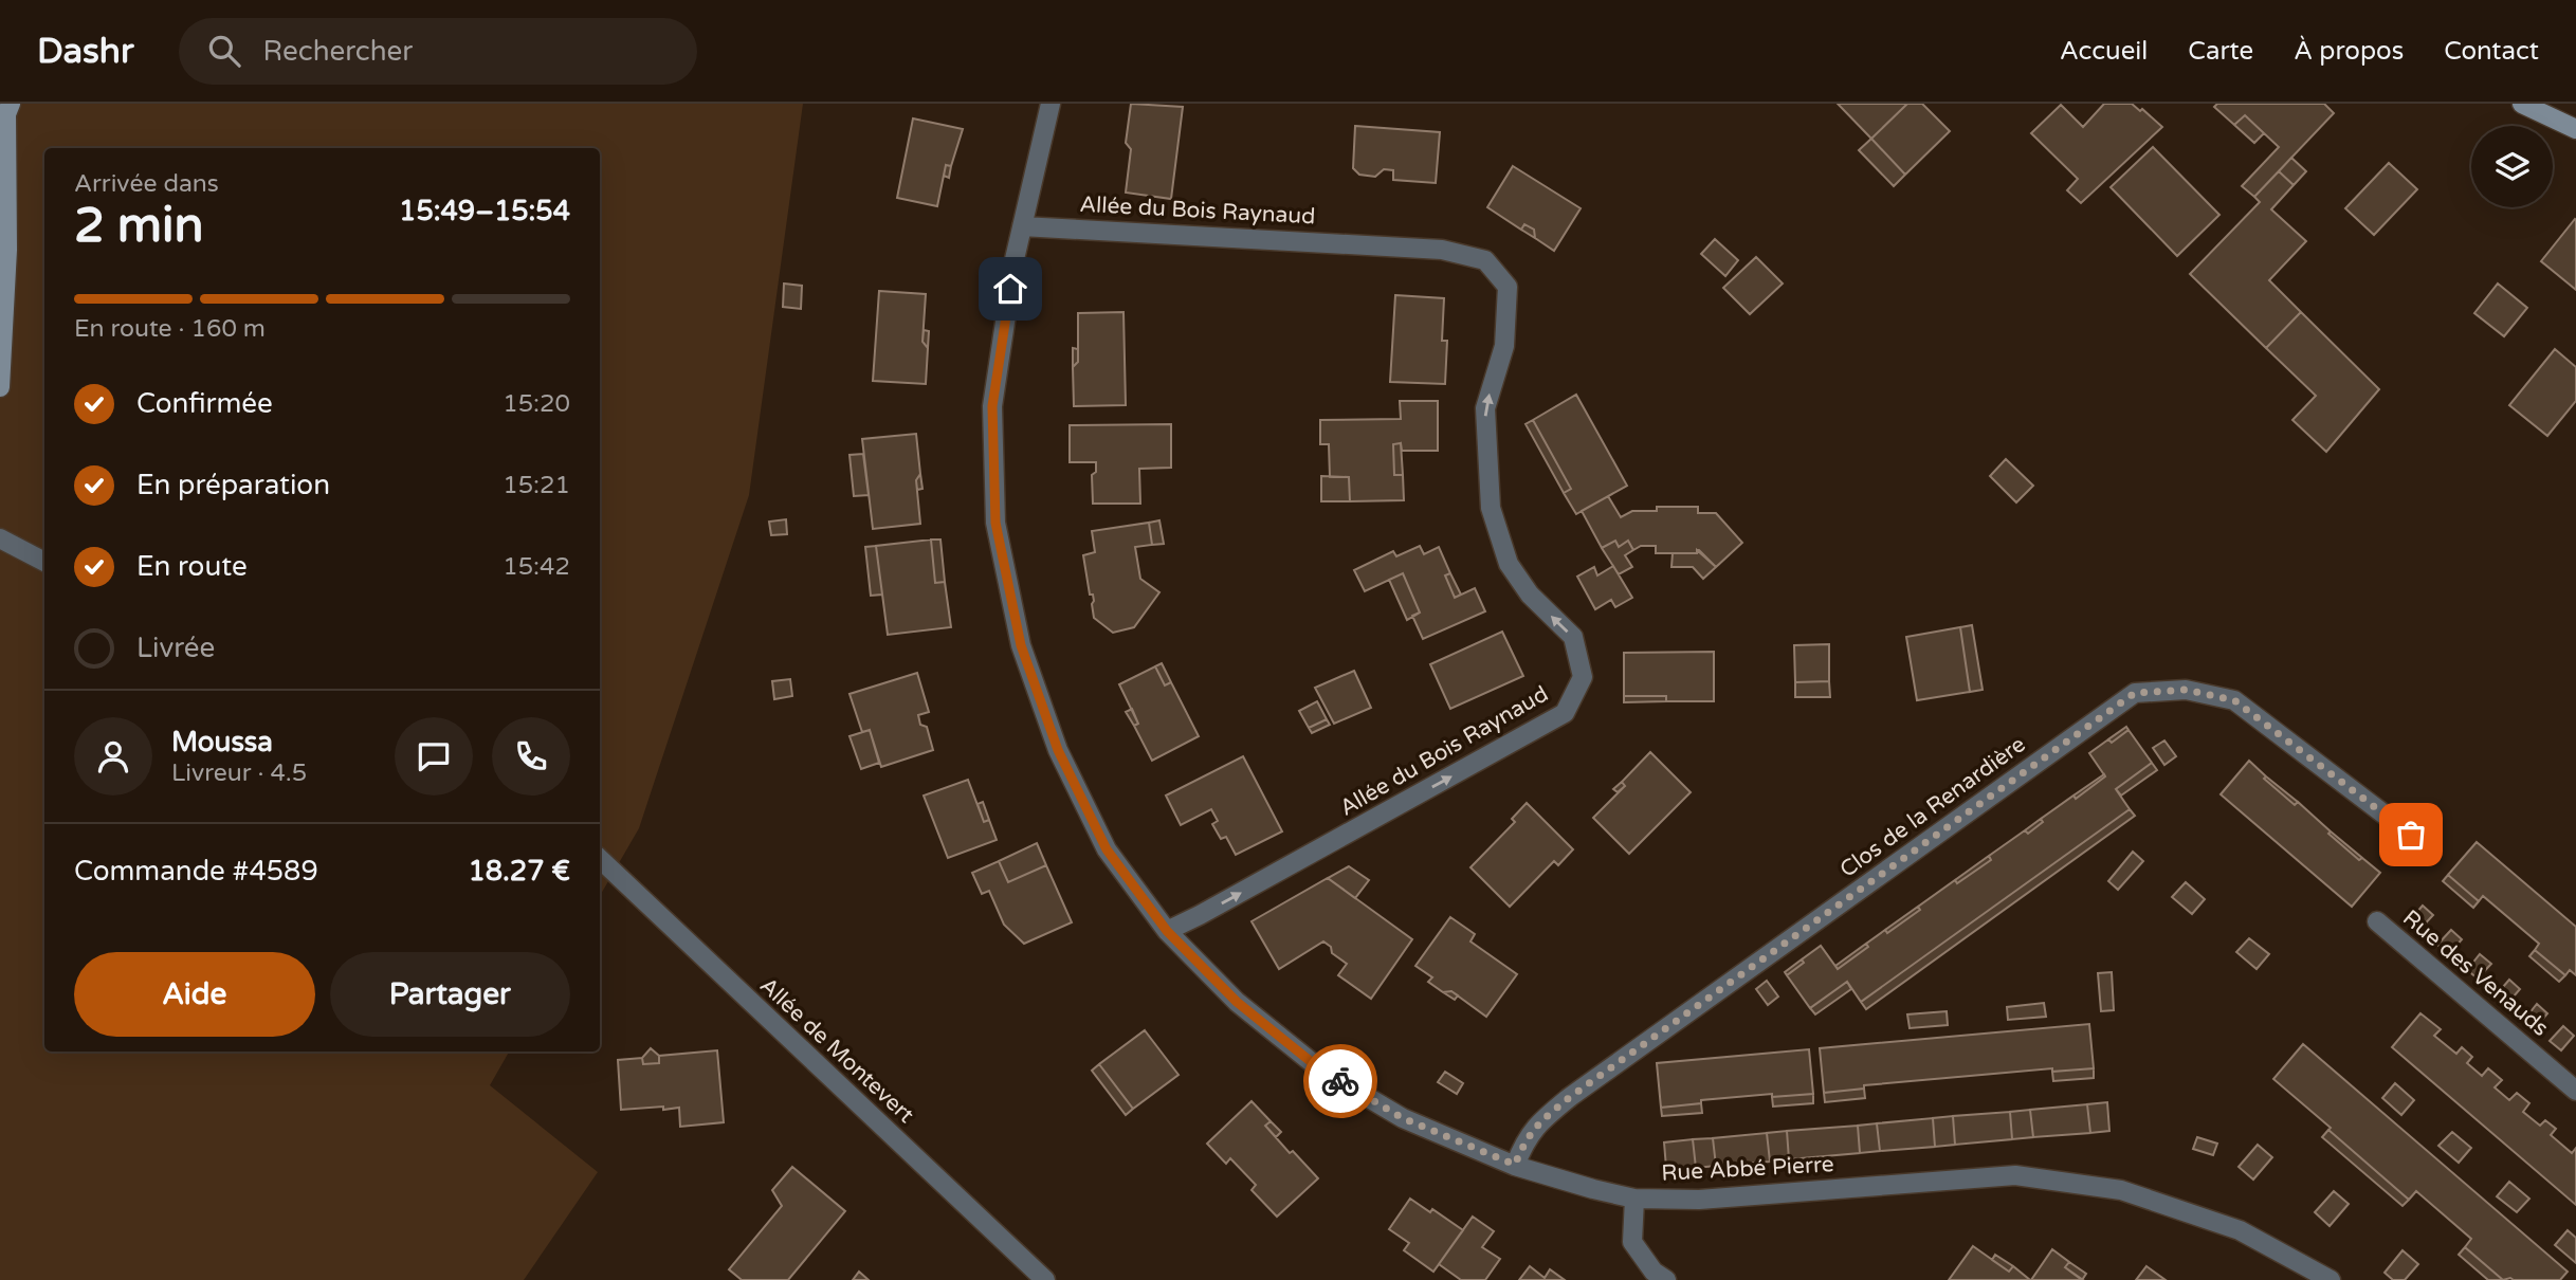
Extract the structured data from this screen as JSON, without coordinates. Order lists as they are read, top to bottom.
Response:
{
  "streets": {
    "street": [
      "Allée du Bois Raynaud",
      "Clos de la Renardière",
      "Rue des Venauds",
      "Allée de Montevert",
      "Rue Abbé Pierre"
    ]
  },
  "crossings": [
    ["Allée du Bois Raynaud", "Rue Abbé Pierre"],
    ["Clos de la Renardière", "Rue Abbé Pierre"]
  ],
  "page": {
    "header": "Dashr",
    "search": "Rechercher",
    "nav": [
      "Accueil",
      "Carte",
      "À propos",
      "Contact"
    ],
    "heading": ["2 min", "Arrivée dans", "15:49–15:54"],
    "panel": [
      "Moussa",
      "Livreur · 4.5",
      "Commande #4589",
      "18.27 €"
    ],
    "bar": "En route · 160 m",
    "list": [
      ["Confirmée", "15:20"],
      ["En préparation", "15:21"],
      ["En route", "15:42"],
      "Livrée"
    ],
    "buttons": ["Aide", "Partager"]
  }
}
